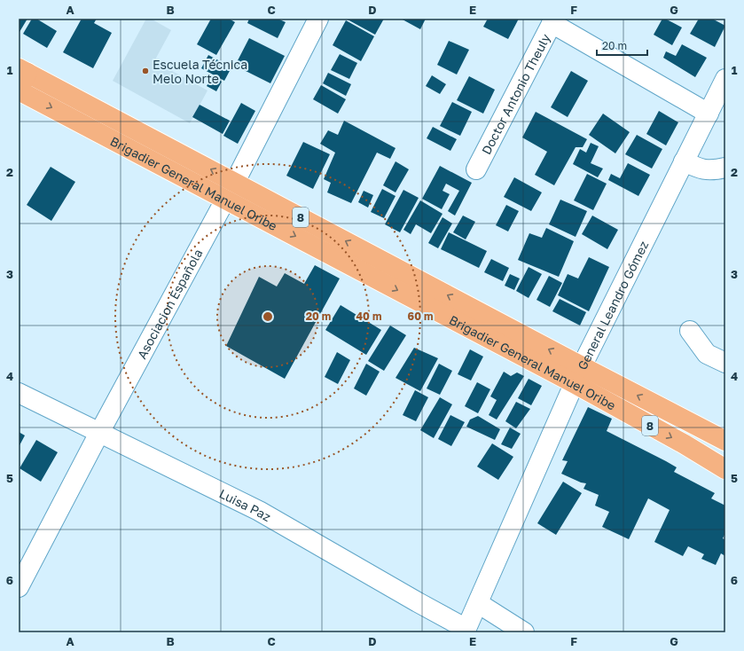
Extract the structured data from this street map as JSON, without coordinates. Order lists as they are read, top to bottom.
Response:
{
  "streets": {
    "main road": ["Brigadier General Manuel Oribe", "8"],
    "street": [
      "Doctor Antonio Theuly",
      "Asociacion Española",
      "General Leandro Gómez",
      "Luisa Paz"
    ]
  },
  "crossings": [
    ["Brigadier General Manuel Oribe", "Asociacion Española"],
    ["Brigadier General Manuel Oribe", "General Leandro Gómez"],
    ["Asociacion Española", "Luisa Paz"],
    ["General Leandro Gómez", "Luisa Paz"]
  ],
  "places": ["Escuela Técnica Melo Norte"],
  "scale_bar": "20 m",
  "grid": {
    "columns": [
      "A",
      "B",
      "C",
      "D",
      "E",
      "F",
      "G"
    ],
    "rows": [
      "1",
      "2",
      "3",
      "4",
      "5",
      "6"
    ]
  },
  "rings": ["20 m", "40 m", "60 m"]
}
